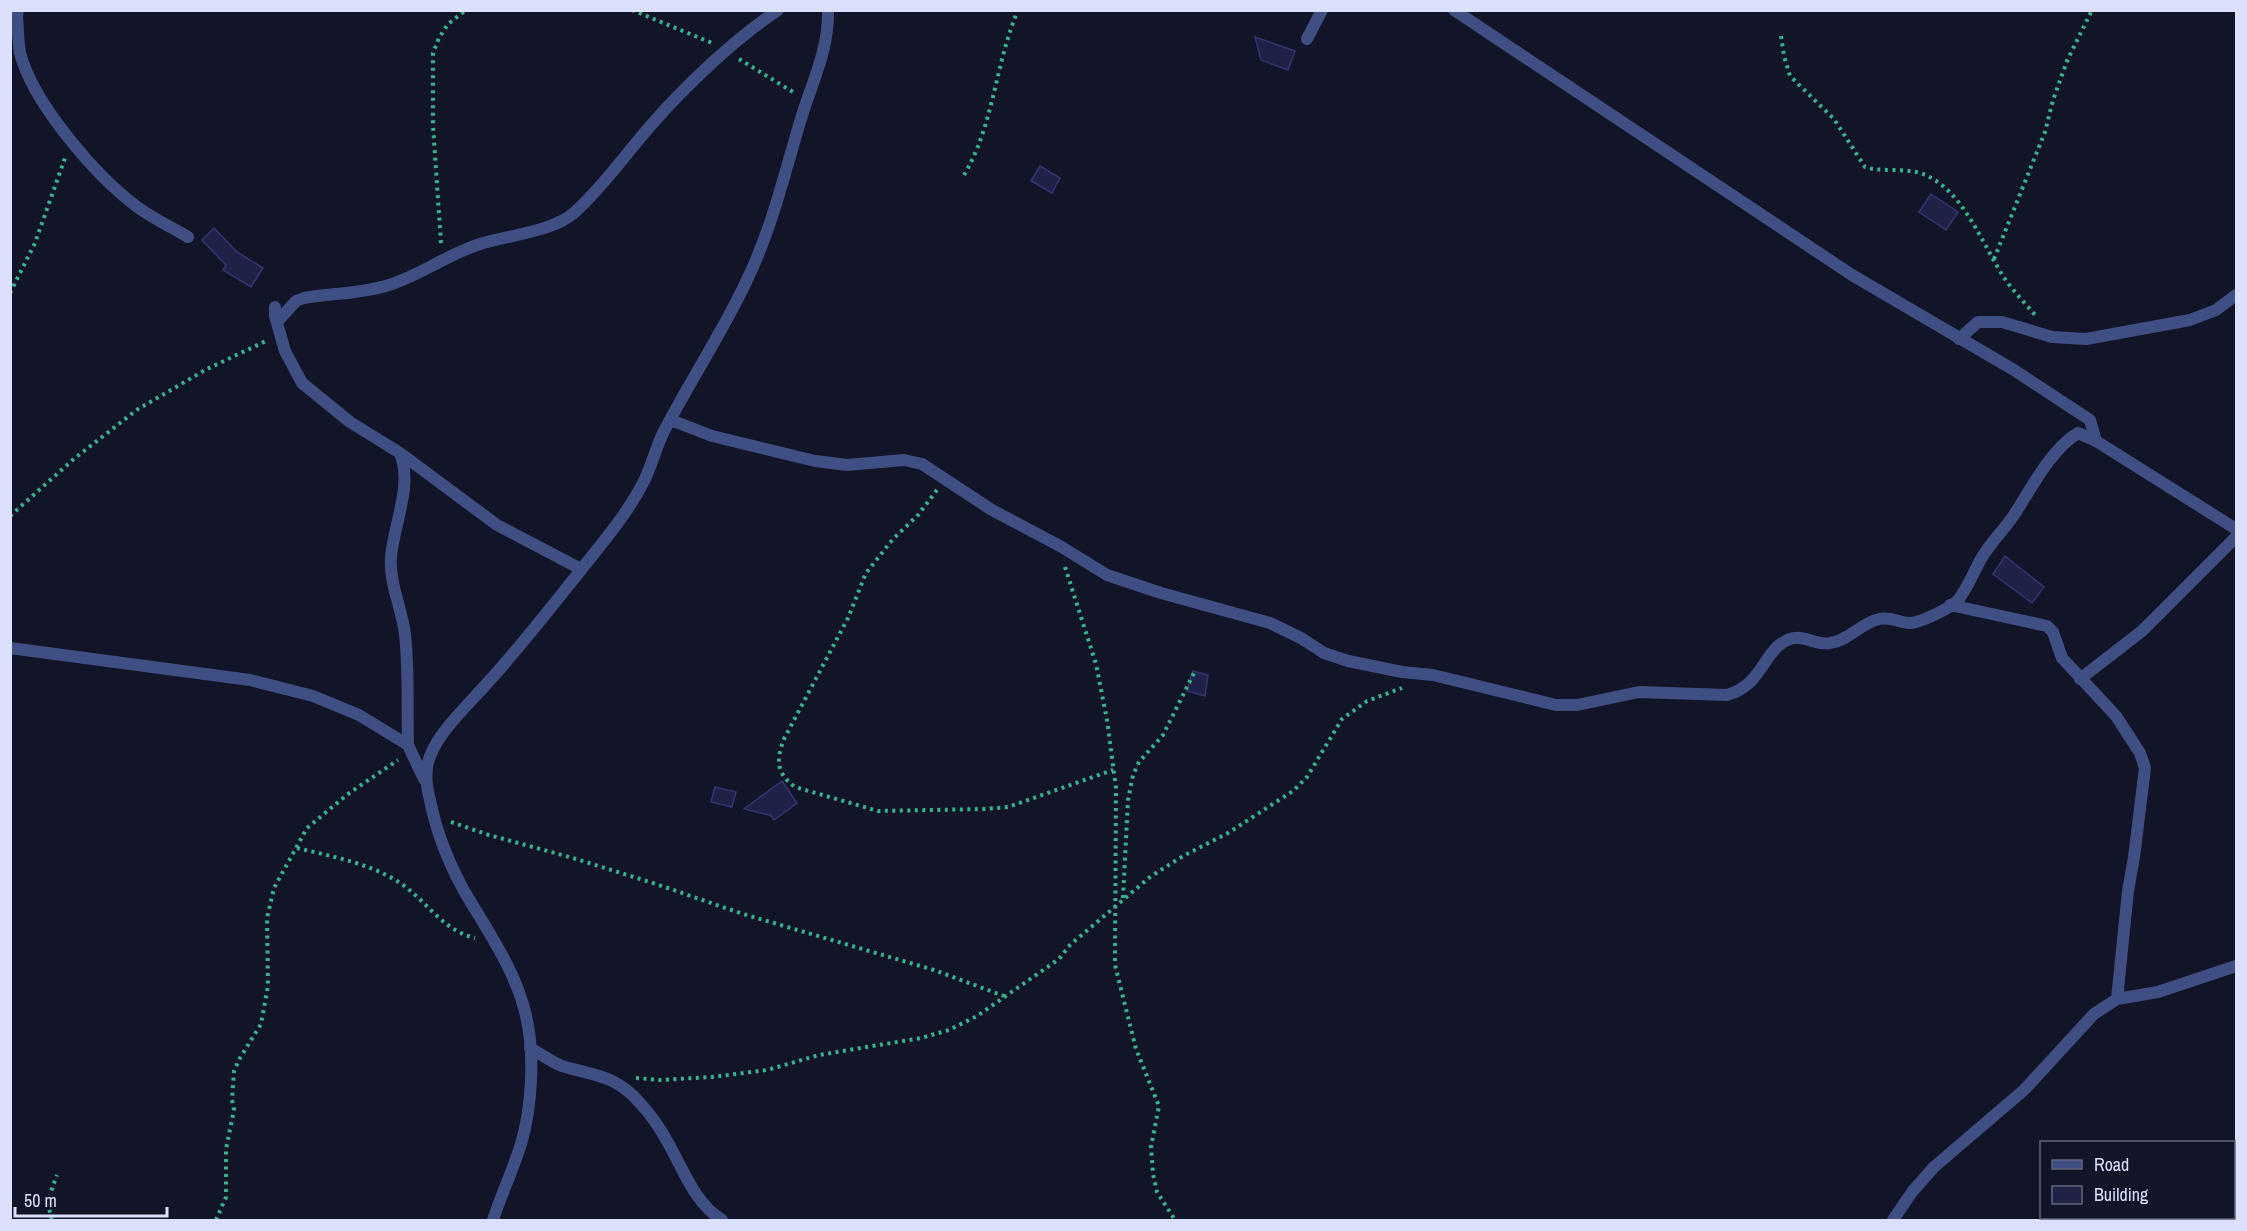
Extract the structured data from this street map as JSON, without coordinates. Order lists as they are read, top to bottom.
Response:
{
  "legend": ["Road", "Building"],
  "scale_bar": "50 m"
}
